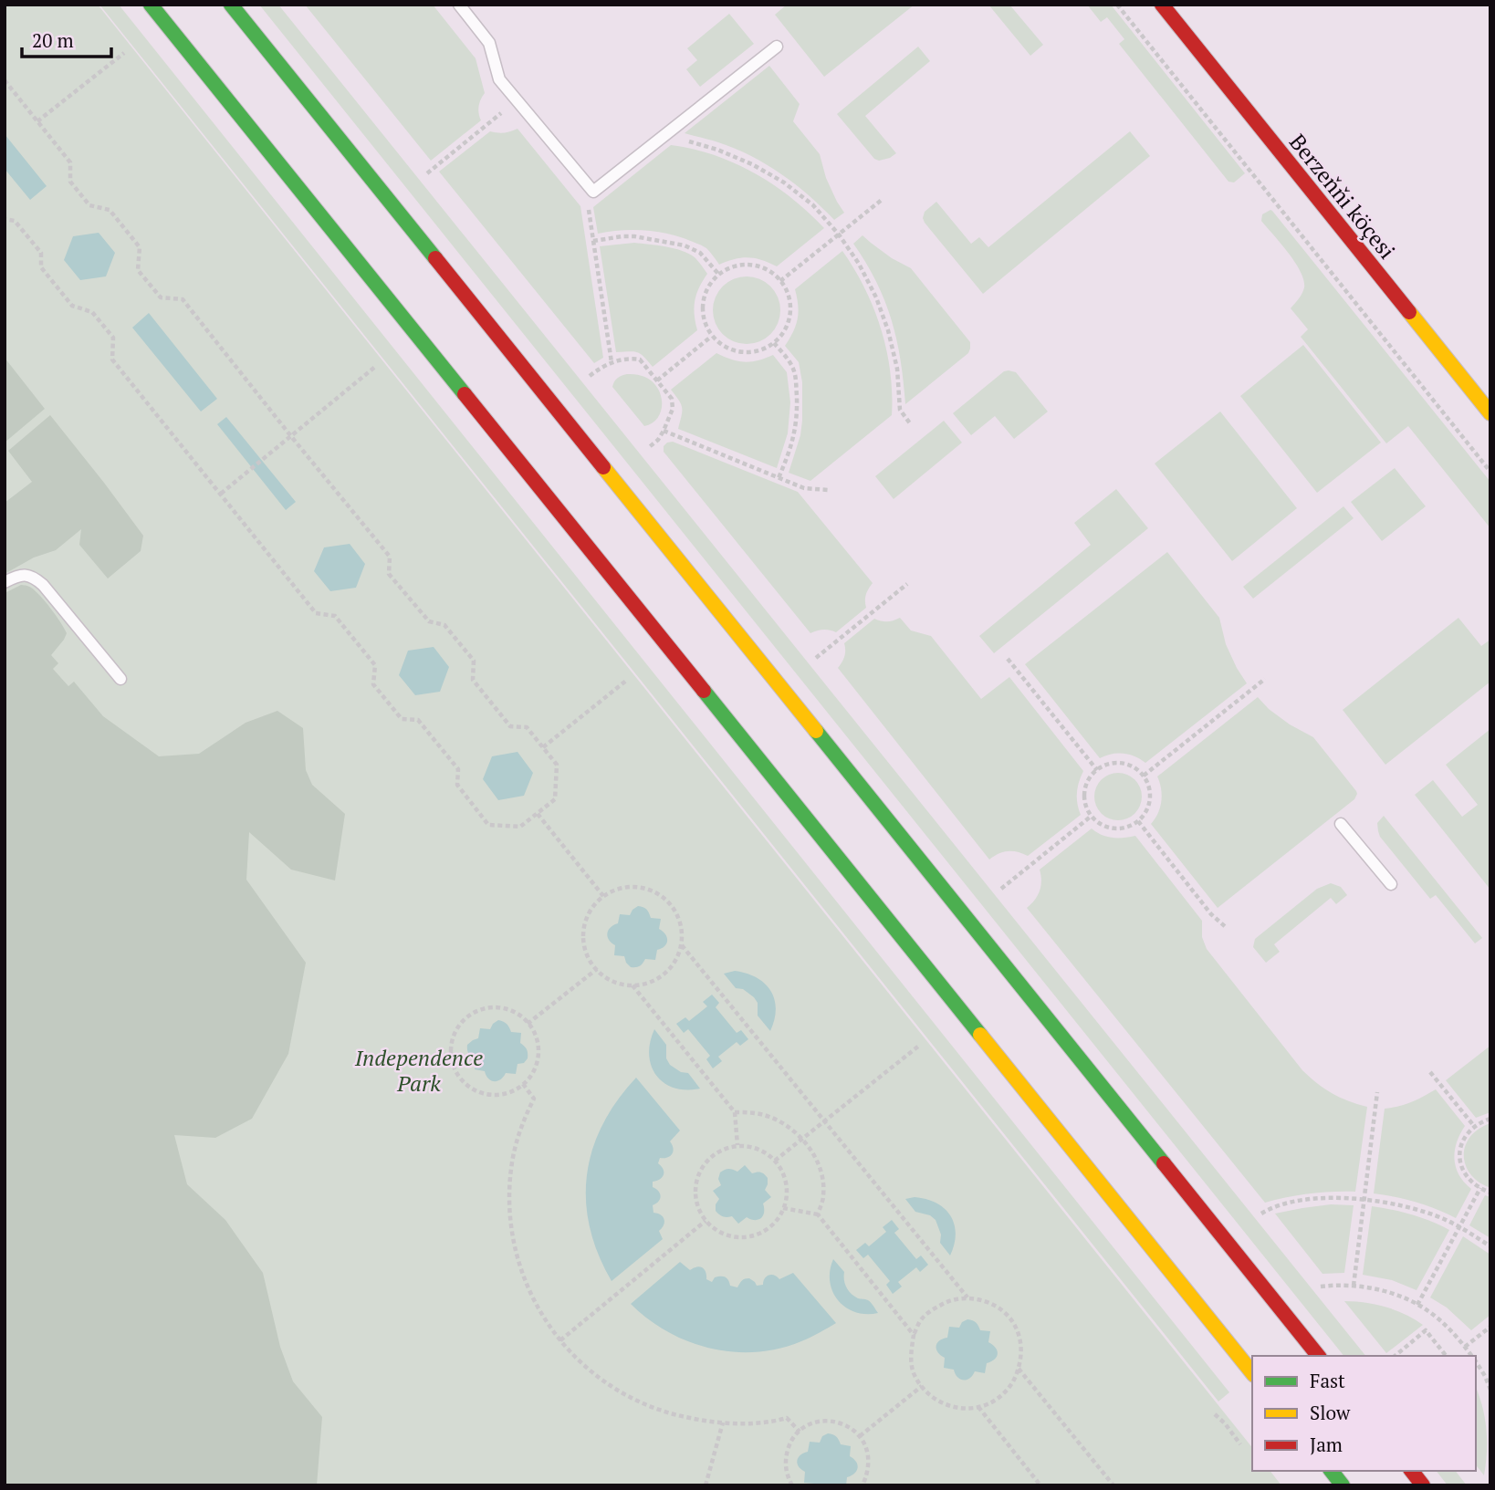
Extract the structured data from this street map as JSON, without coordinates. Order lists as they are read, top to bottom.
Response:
{
  "streets": {
    "main road": ["Berzeňňi köçesi"]
  },
  "parks": ["Independence Park"],
  "legend": ["Fast", "Slow", "Jam"],
  "scale_bar": "20 m"
}
